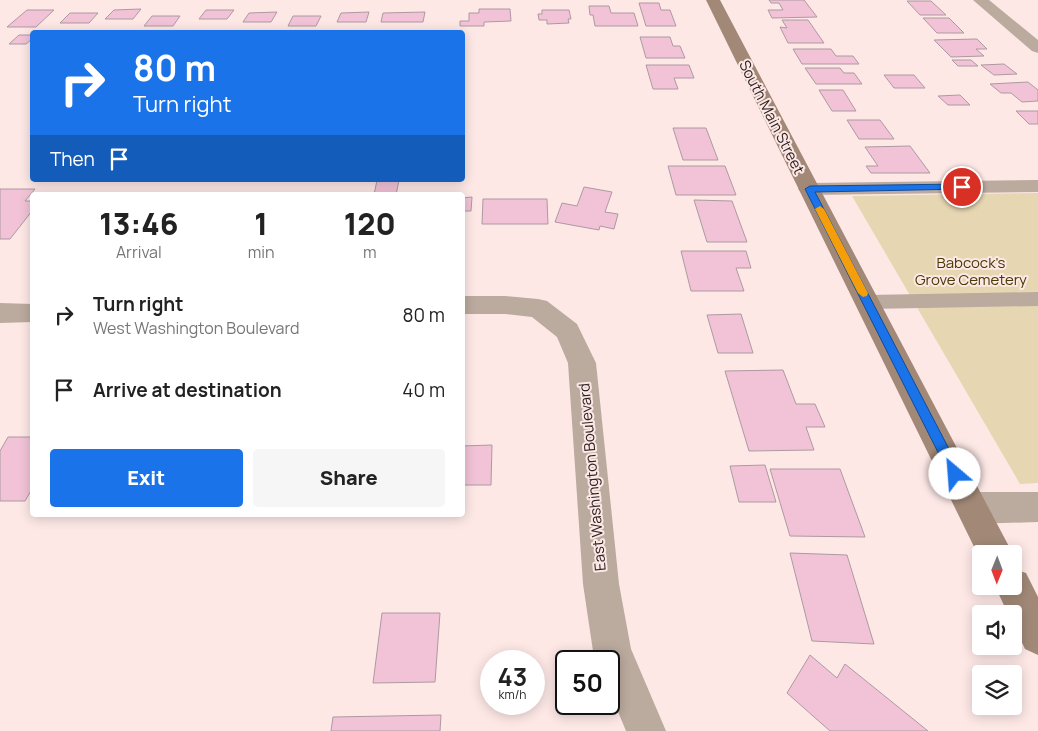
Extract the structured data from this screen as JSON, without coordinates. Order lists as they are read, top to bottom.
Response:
{
  "streets": {
    "main road": ["South Main Street"],
    "street": ["East Washington Boulevard"]
  },
  "parks": ["Babcock's Grove Cemetery"],
  "north": "bottom",
  "page": {
    "turn": ["80 m", "Turn right"],
    "then": "Then",
    "eta": [
      "13:46",
      "Arrival",
      "1",
      "min",
      "120",
      "m"
    ],
    "list": [
      {
        "name": "Turn right",
        "note": "West Washington Boulevard",
        "value": "80 m"
      },
      {
        "name": "Arrive at destination",
        "value": "40 m"
      }
    ],
    "buttons": ["Exit", "Share"],
    "speed": "43 km/h",
    "limit": "50"
  }
}
